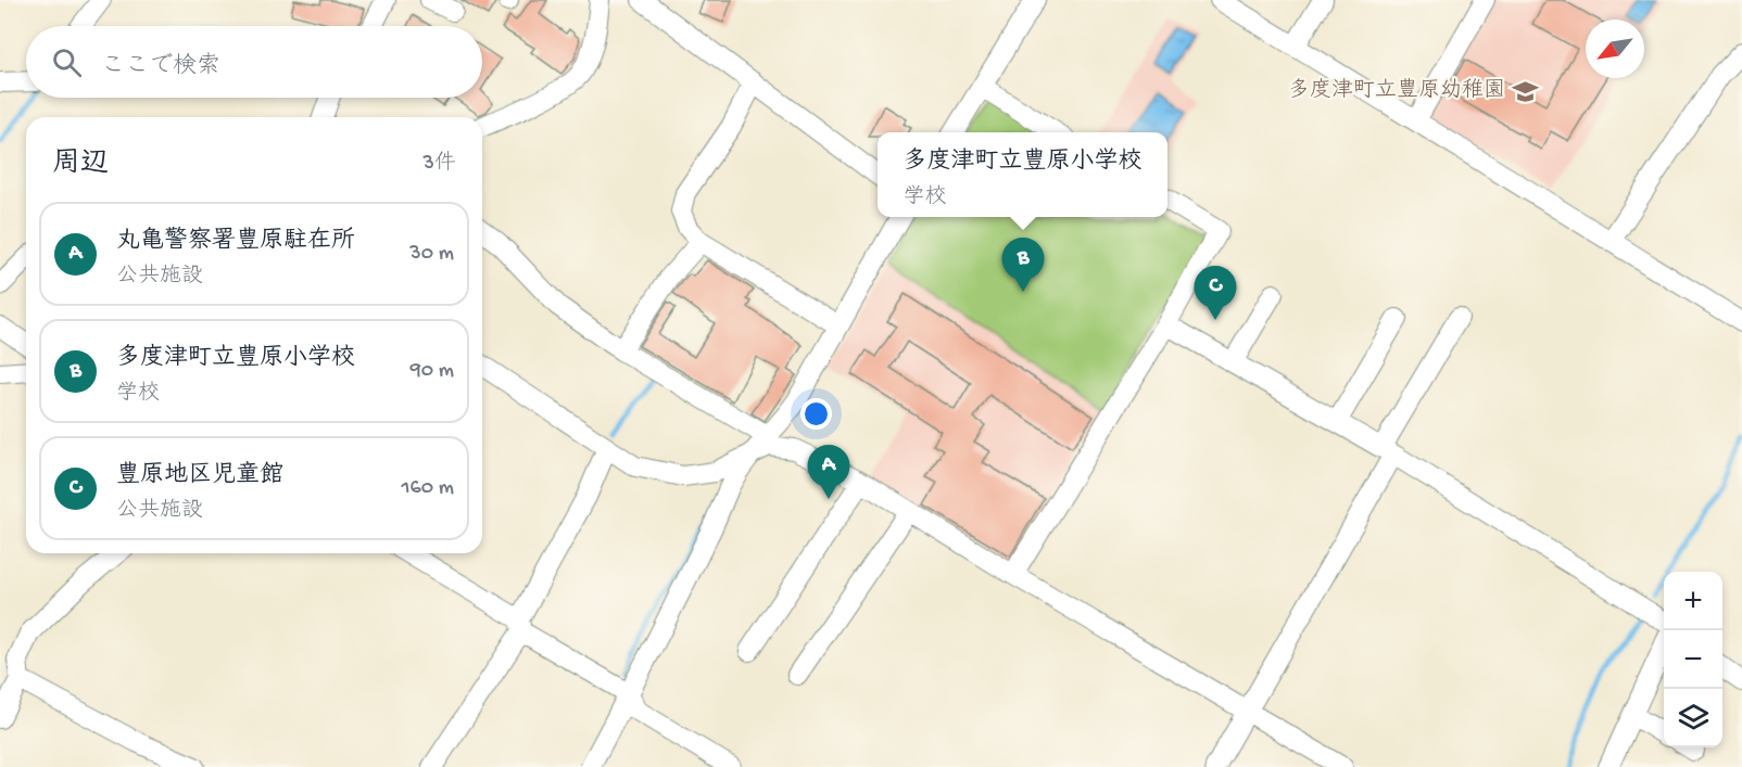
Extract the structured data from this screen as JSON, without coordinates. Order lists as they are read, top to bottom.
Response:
{
  "places": {
    "school or university": ["多度津町立豊原幼稚園"]
  },
  "north": "bottom left",
  "page": {
    "search": "ここで検索",
    "heading": ["周辺", "3件"],
    "popup": ["多度津町立豊原小学校", "学校"],
    "list": [
      {
        "mark": "A",
        "name": "丸亀警察署豊原駐在所",
        "note": "公共施設",
        "value": "30 m"
      },
      {
        "mark": "B",
        "name": "多度津町立豊原小学校",
        "note": "学校",
        "value": "90 m"
      },
      {
        "mark": "C",
        "name": "豊原地区児童館",
        "note": "公共施設",
        "value": "160 m"
      }
    ],
    "pins": ["B", "C", "A"],
    "map_buttons": ["+", "−"]
  }
}
